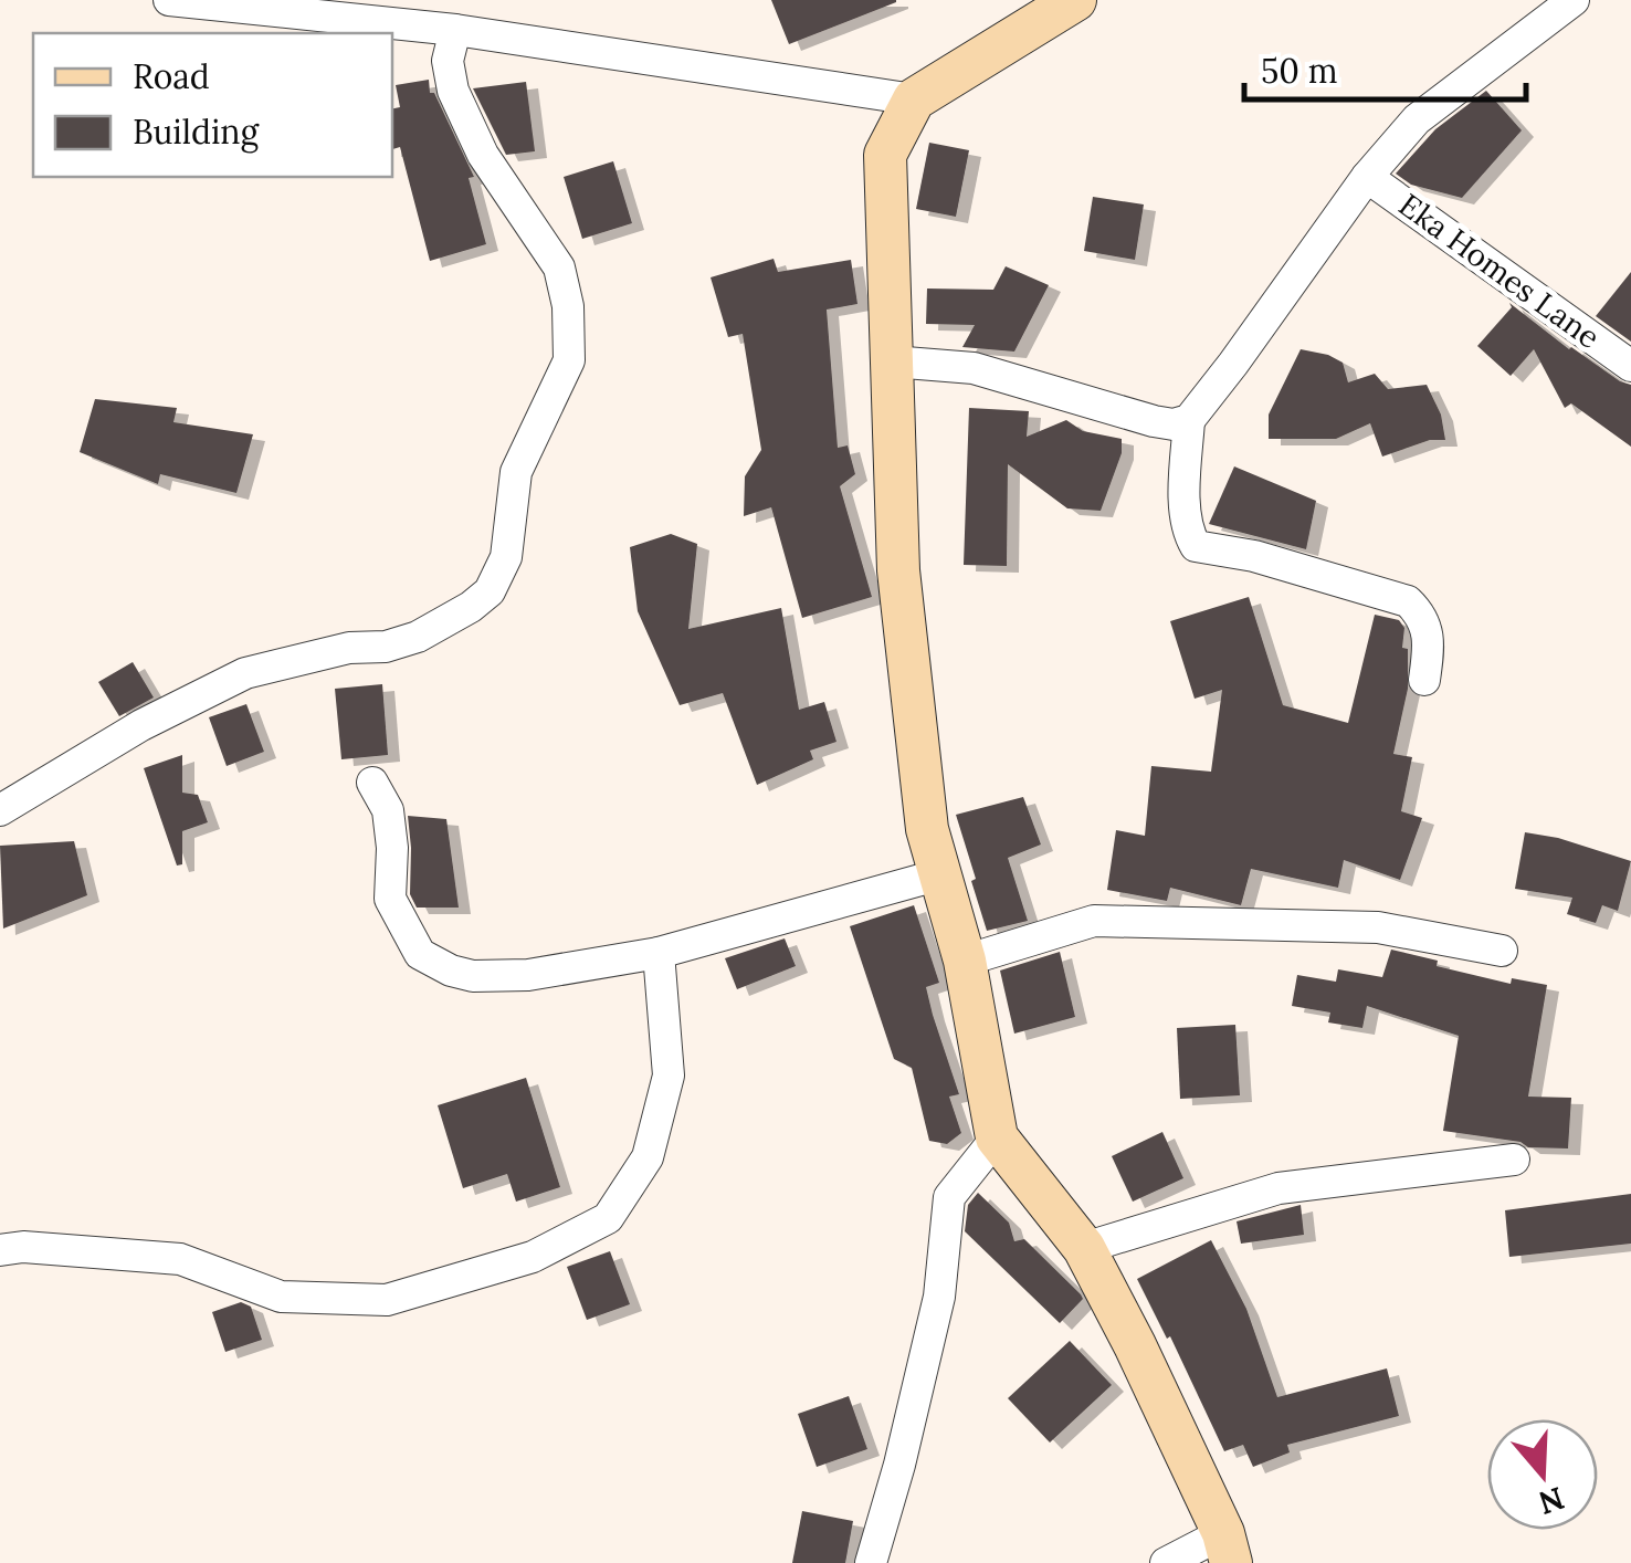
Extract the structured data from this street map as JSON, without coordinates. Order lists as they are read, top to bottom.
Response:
{
  "streets": {
    "street": ["Eka Homes Lane"]
  },
  "legend": ["Road", "Building"],
  "scale_bar": "50 m",
  "north": "bottom"
}
